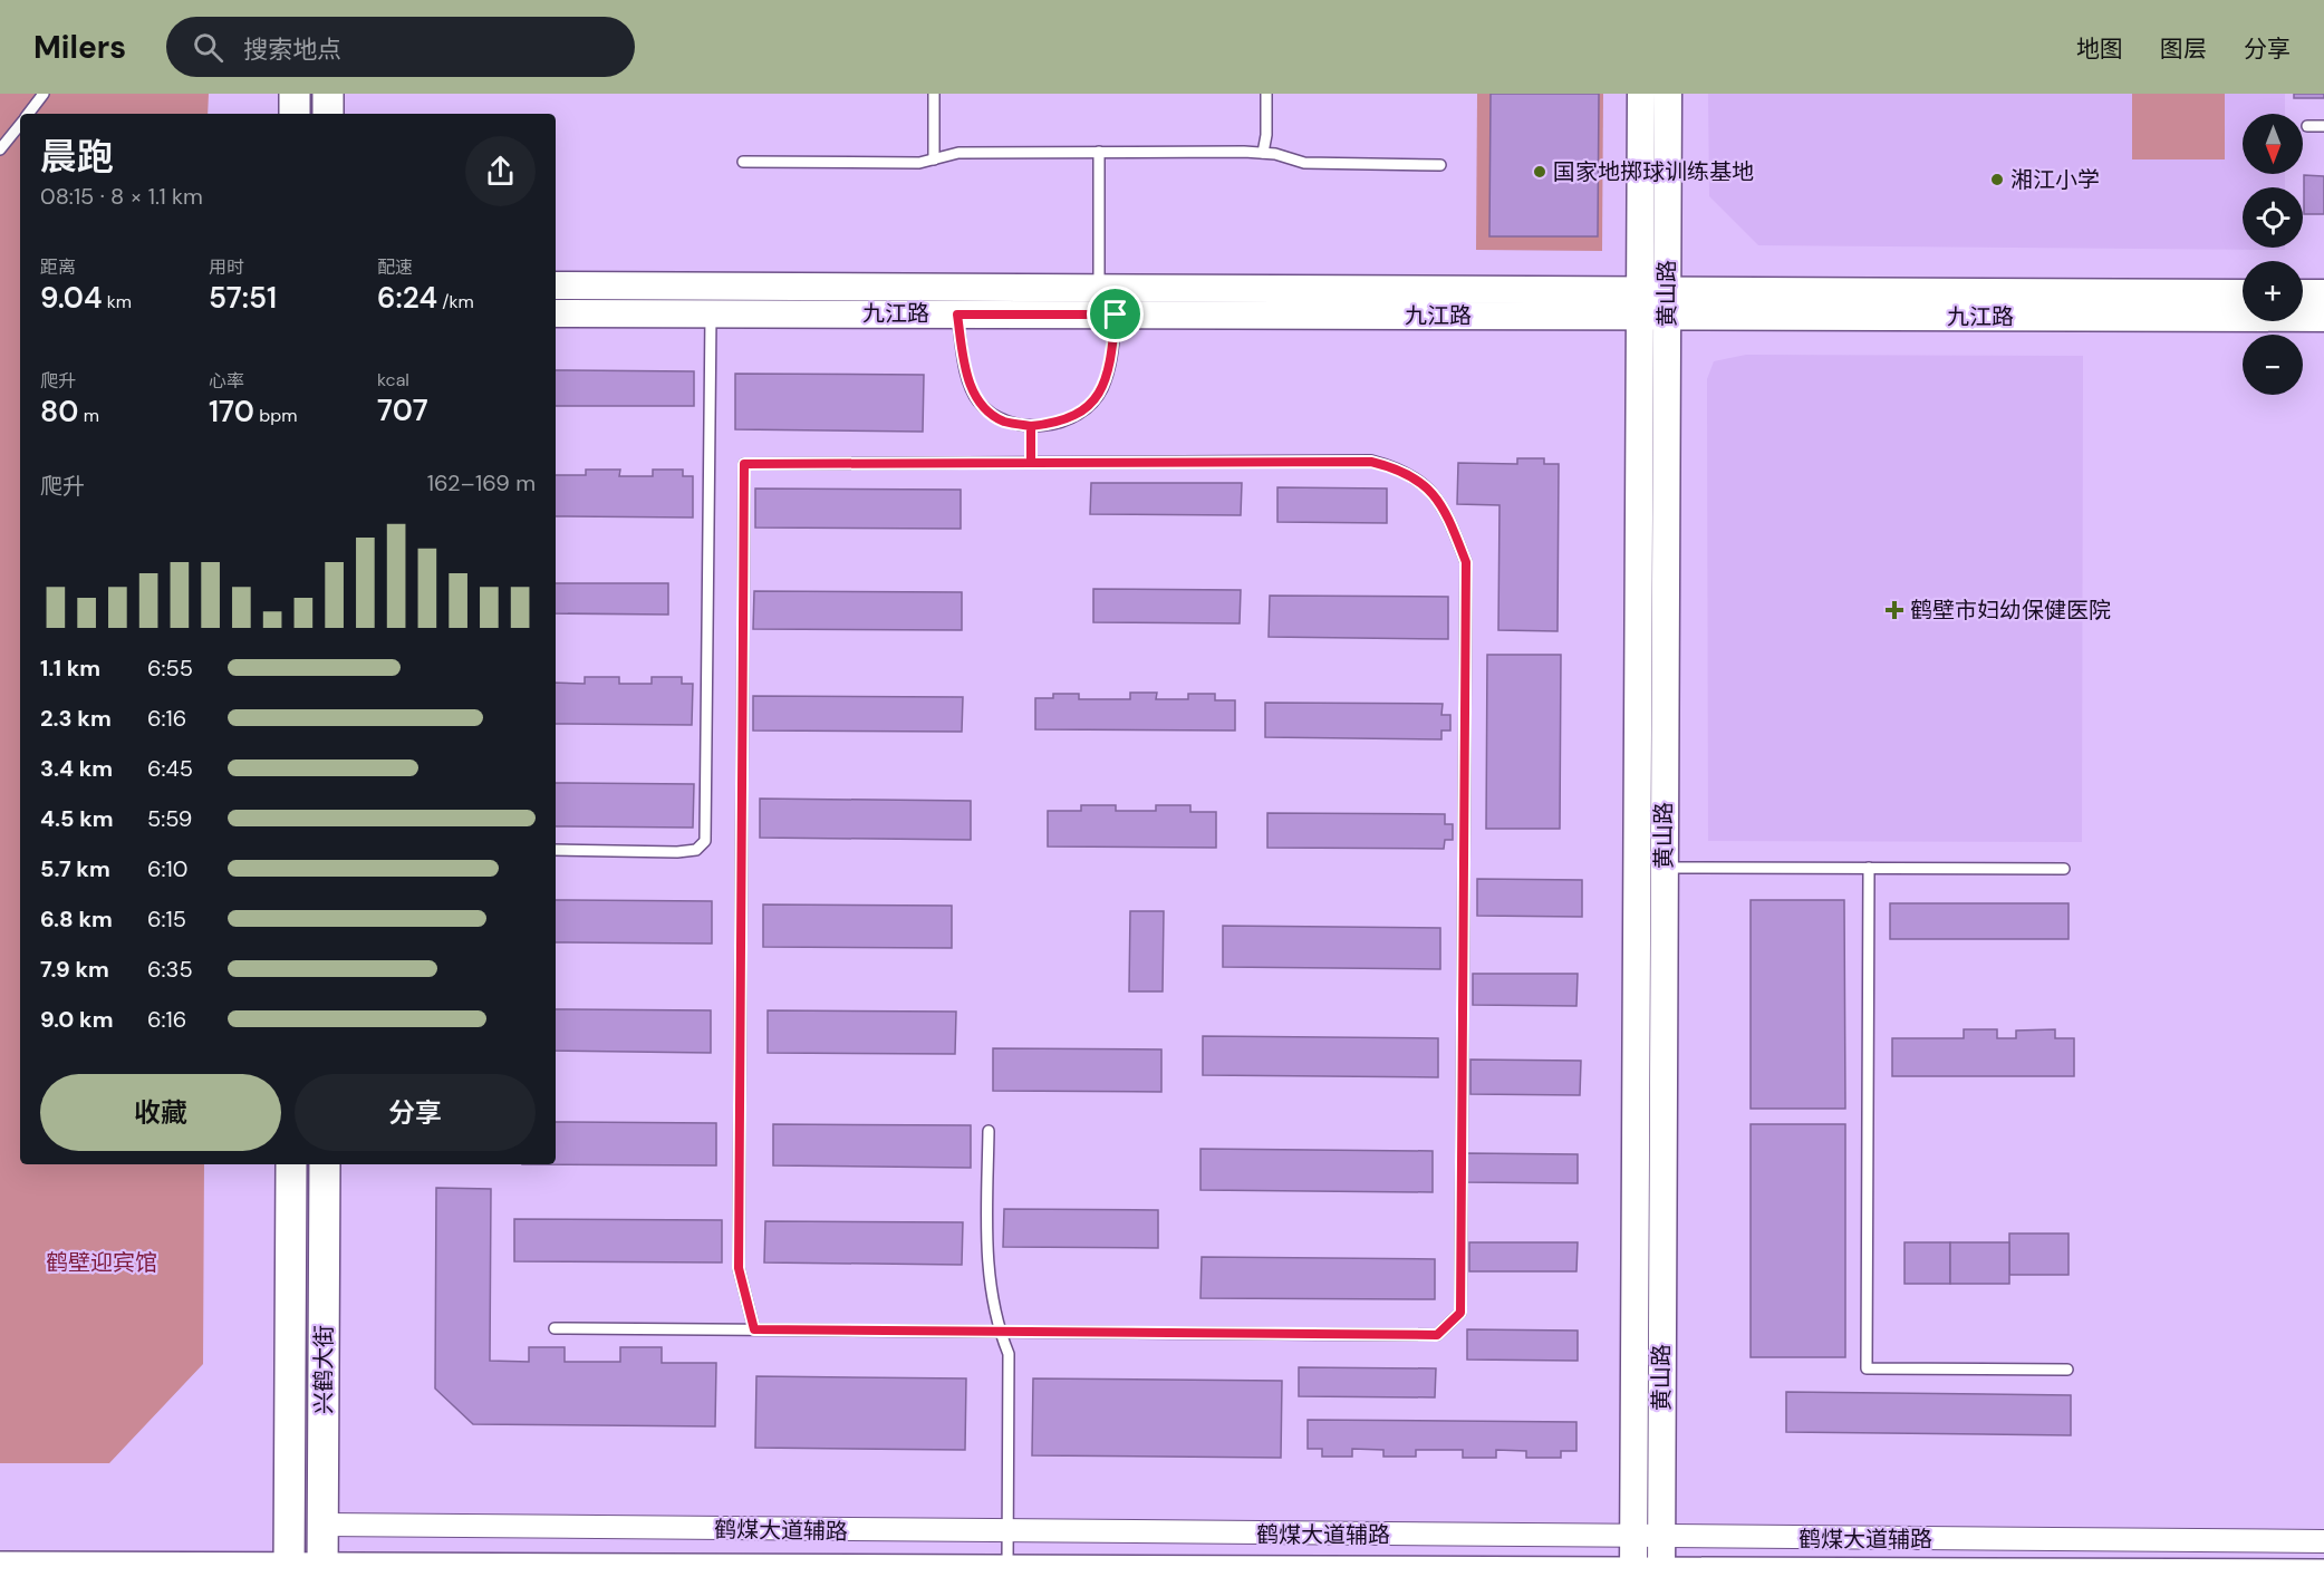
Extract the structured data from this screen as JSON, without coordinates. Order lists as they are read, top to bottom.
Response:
{
  "streets": {
    "main road": ["兴鹤大街"],
    "street": ["黄山路", "九江路", "鹤煤大道辅路"]
  },
  "crossings": [
    ["黄山路", "九江路"],
    ["黄山路", "鹤煤大道辅路"],
    ["兴鹤大街", "鹤煤大道辅路"]
  ],
  "parks": ["鹤壁迎宾馆"],
  "places": {
    "other": ["国家地掷球训练基地", "湘江小学"],
    "health": ["鹤壁市妇幼保健医院"]
  },
  "north": "bottom",
  "page": {
    "header": "Milers",
    "search": "搜索地点",
    "nav": ["地图", "图层", "分享"],
    "map_buttons": ["+", "−"],
    "heading": ["晨跑", "08:15 · 8 × 1.1 km"],
    "stats": [
      ["距离", "9.04 km"],
      ["用时", "57:51"],
      ["配速", "6:24 /km"],
      ["爬升", "80 m"],
      ["心率", "170 bpm"],
      ["kcal", "707"]
    ],
    "chart": ["爬升", "162–169 m"],
    "list": [
      {
        "name": "1.1 km",
        "note": "6:55"
      },
      {
        "name": "2.3 km",
        "note": "6:16"
      },
      {
        "name": "3.4 km",
        "note": "6:45"
      },
      {
        "name": "4.5 km",
        "note": "5:59"
      },
      {
        "name": "5.7 km",
        "note": "6:10"
      },
      {
        "name": "6.8 km",
        "note": "6:15"
      },
      {
        "name": "7.9 km",
        "note": "6:35"
      },
      {
        "name": "9.0 km",
        "note": "6:16"
      }
    ],
    "buttons": ["收藏", "分享"]
  }
}
